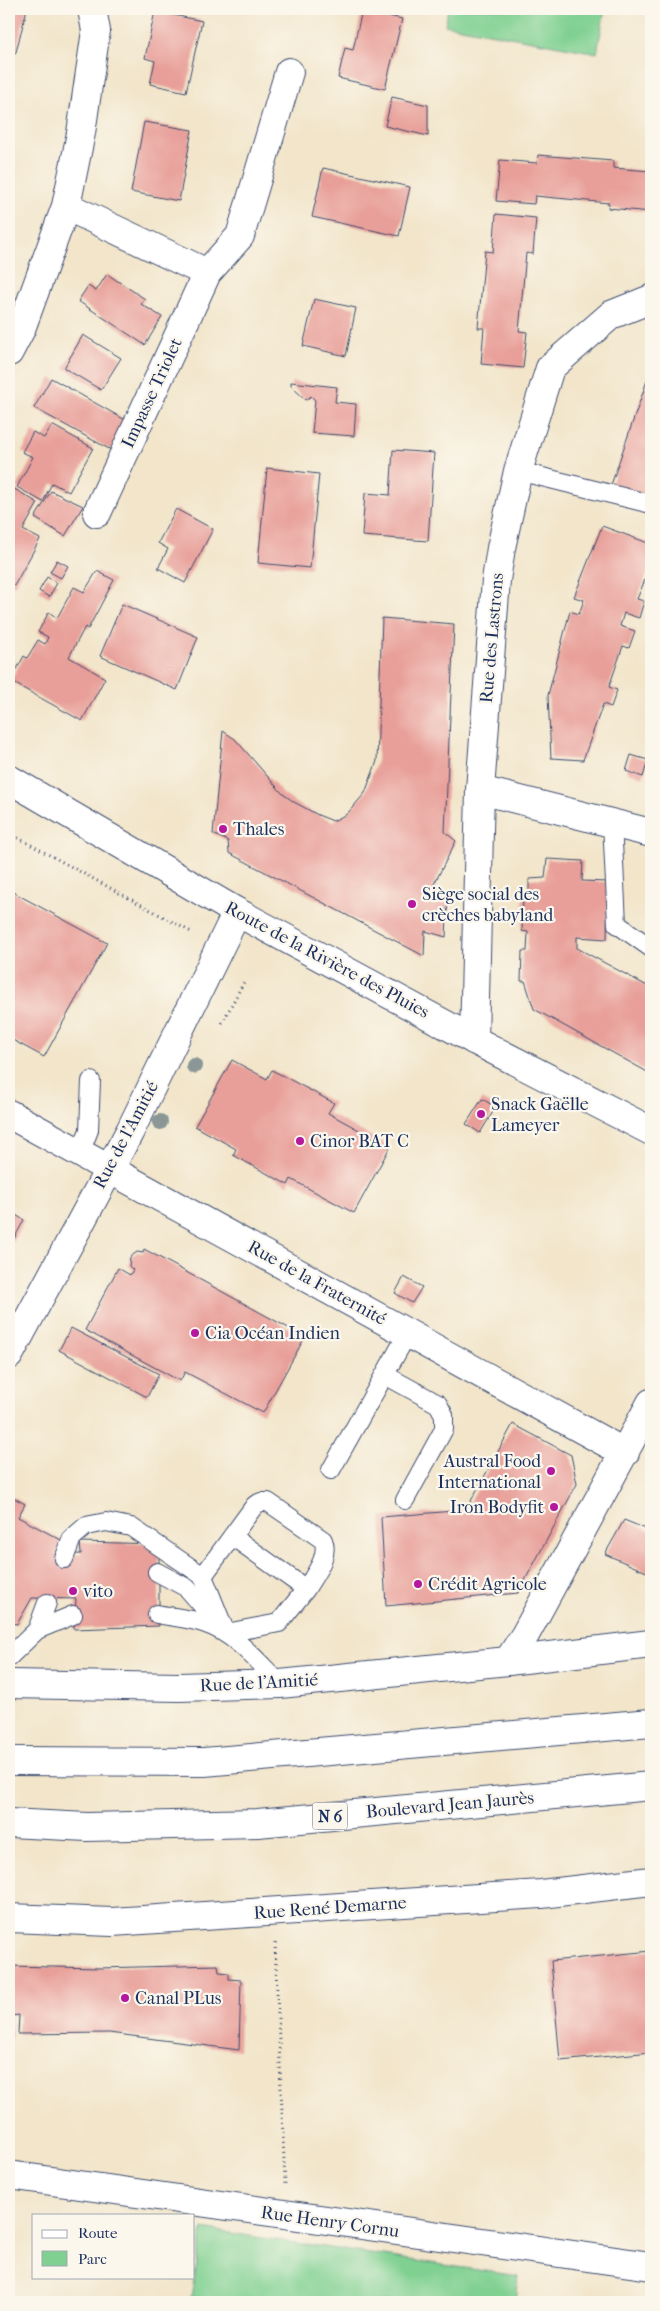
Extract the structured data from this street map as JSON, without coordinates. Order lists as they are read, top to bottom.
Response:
{
  "streets": {
    "street": [
      "Impasse Triolet",
      "Rue des Lastrons",
      "Route de la Rivière des Pluies",
      "Rue de l'Amitié",
      "Rue de la Fraternité",
      "Boulevard Jean Jaurès",
      "N 6",
      "Rue René Demarne",
      "Rue Henry Cornu"
    ]
  },
  "crossings": [
    ["Rue des Lastrons", "Route de la Rivière des Pluies"],
    ["Route de la Rivière des Pluies", "Rue de l'Amitié"],
    ["Rue de l'Amitié", "Rue de la Fraternité"]
  ],
  "places": [
    "Thales",
    "Siège social des crèches babyland",
    "Snack Gaëlle Lameyer",
    "Cinor BAT C",
    "Cia Océan Indien",
    "Austral Food International",
    "Iron Bodyfit",
    "Crédit Agricole",
    "vito",
    "Canal PLus"
  ],
  "legend": ["Route", "Parc"]
}
